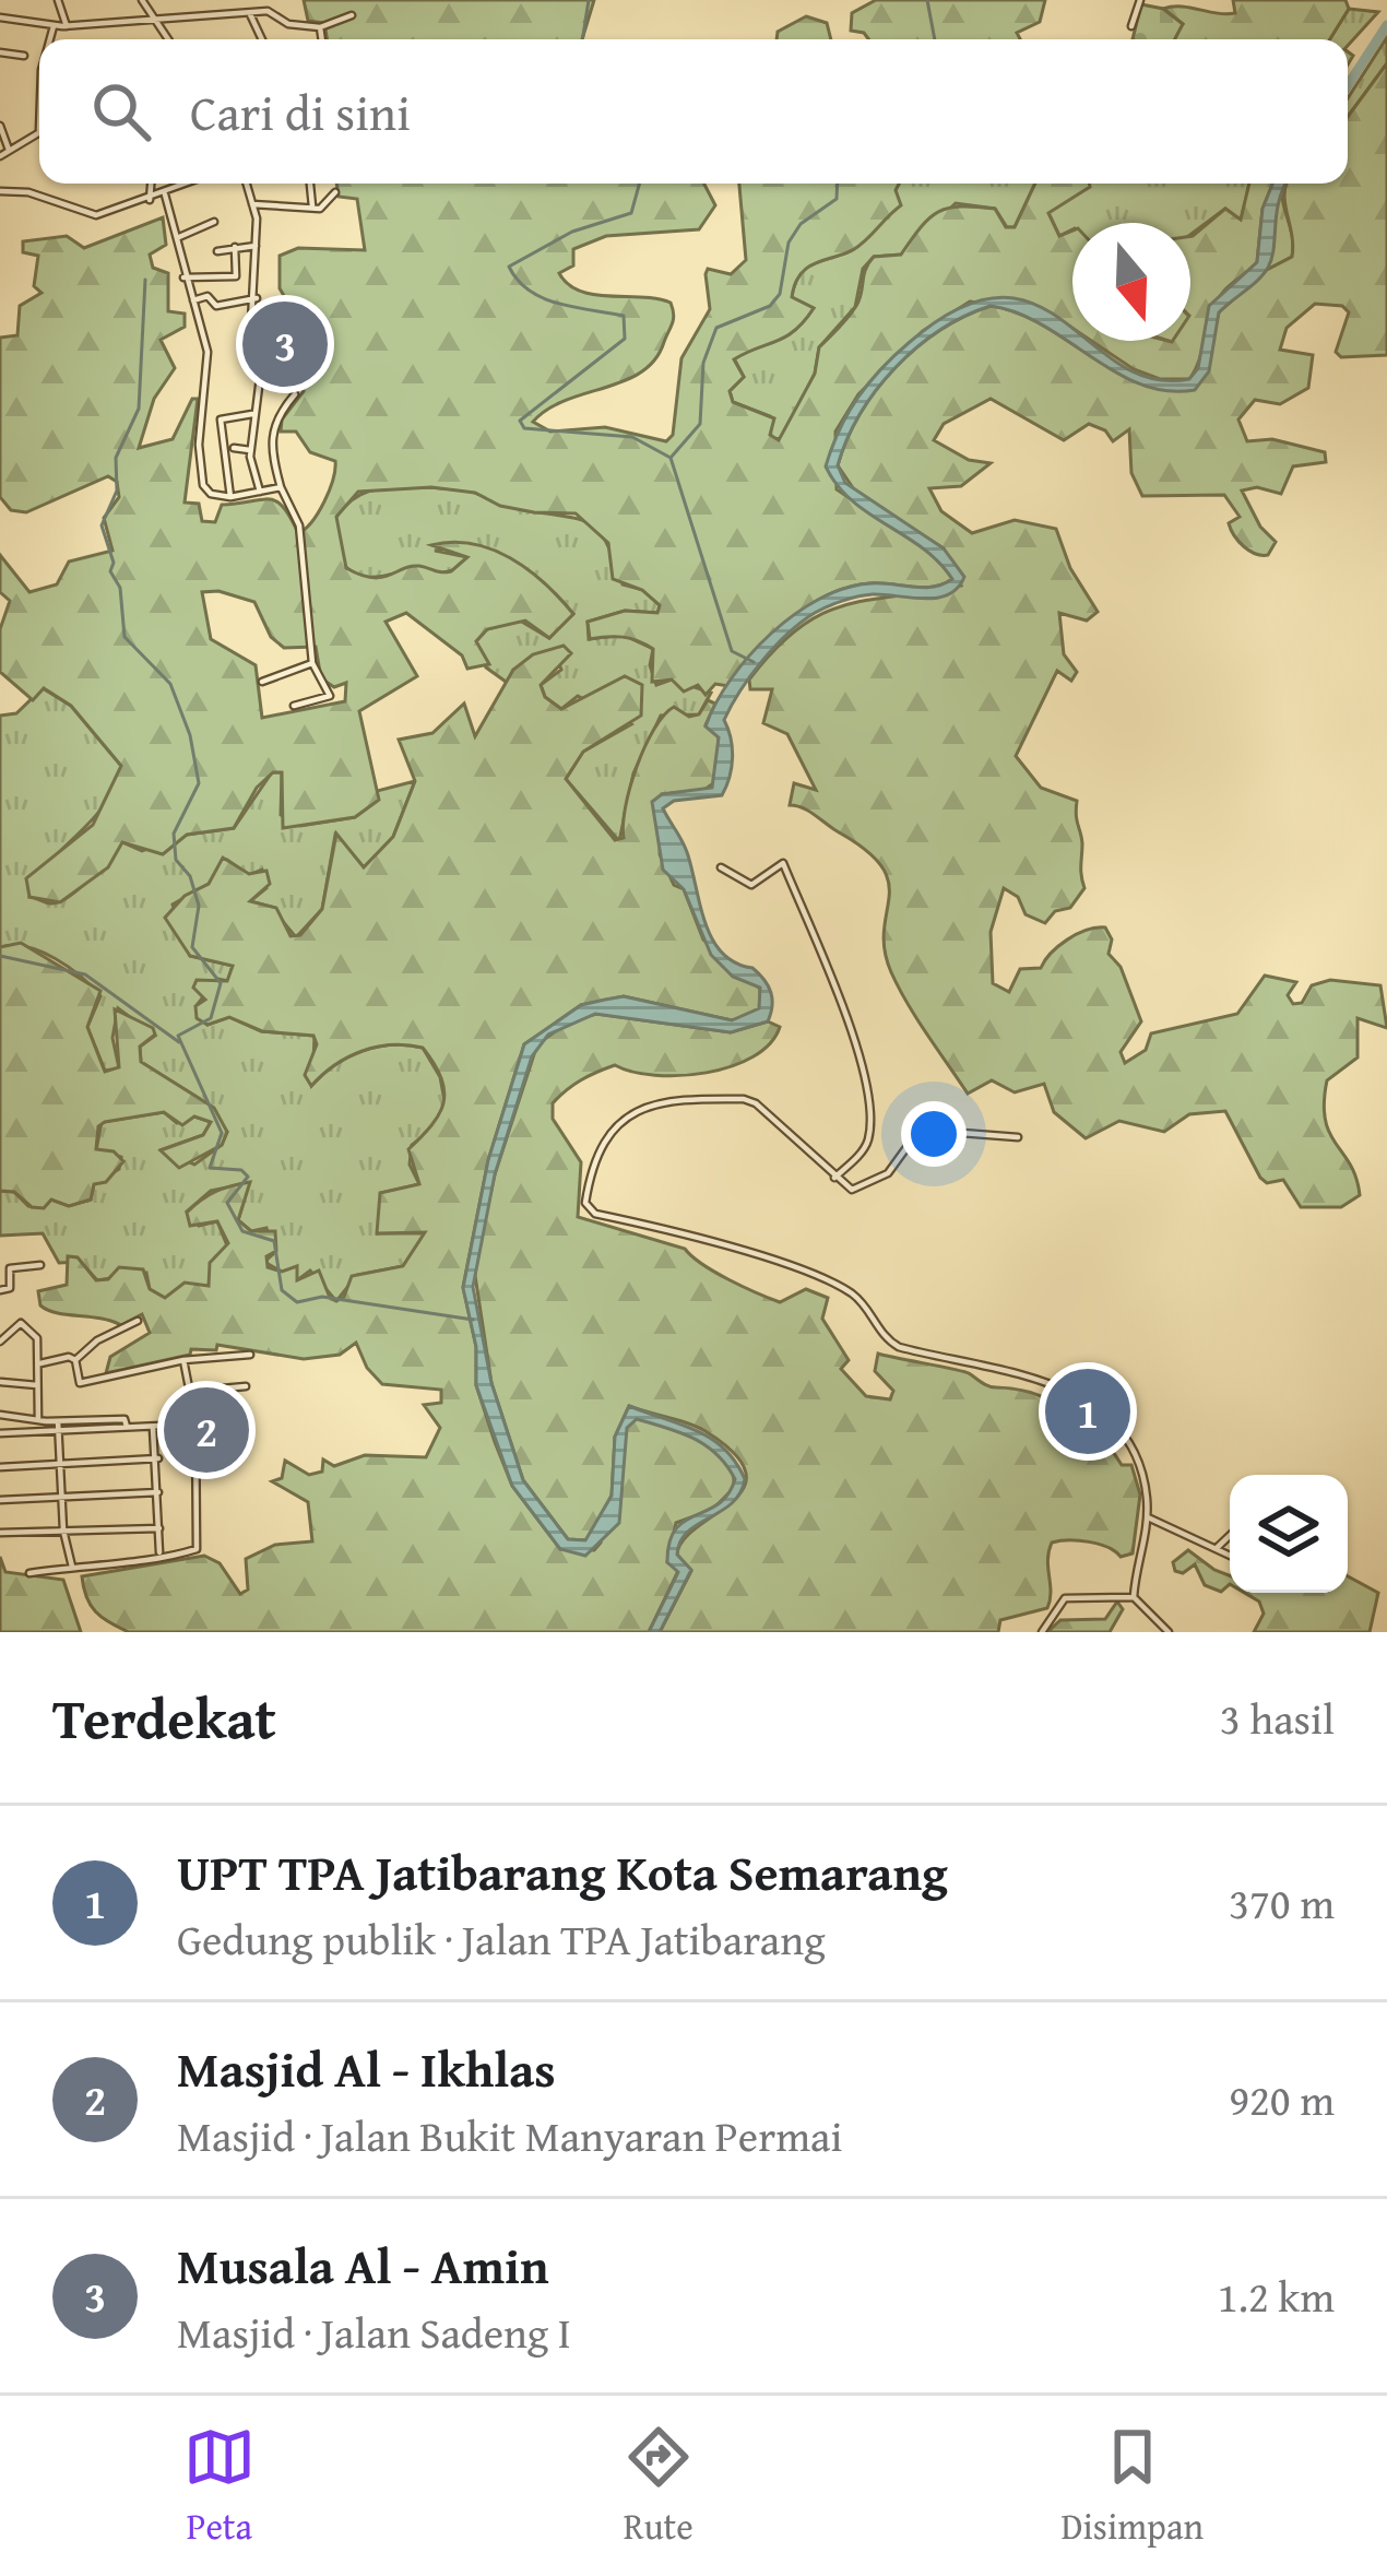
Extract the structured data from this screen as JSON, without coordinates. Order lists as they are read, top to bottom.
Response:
{
  "north": "bottom",
  "page": {
    "search": "Cari di sini",
    "pins": ["3", "1", "2"],
    "heading": ["Terdekat", "3 hasil"],
    "list": [
      {
        "mark": "1",
        "name": "UPT TPA Jatibarang Kota Semarang",
        "note": "Gedung publik · Jalan TPA Jatibarang",
        "value": "370 m"
      },
      {
        "mark": "2",
        "name": "Masjid Al - Ikhlas",
        "note": "Masjid · Jalan Bukit Manyaran Permai",
        "value": "920 m"
      },
      {
        "mark": "3",
        "name": "Musala Al - Amin",
        "note": "Masjid · Jalan Sadeng I",
        "value": "1.2 km"
      }
    ],
    "nav": ["Peta", "Rute", "Disimpan"]
  }
}
